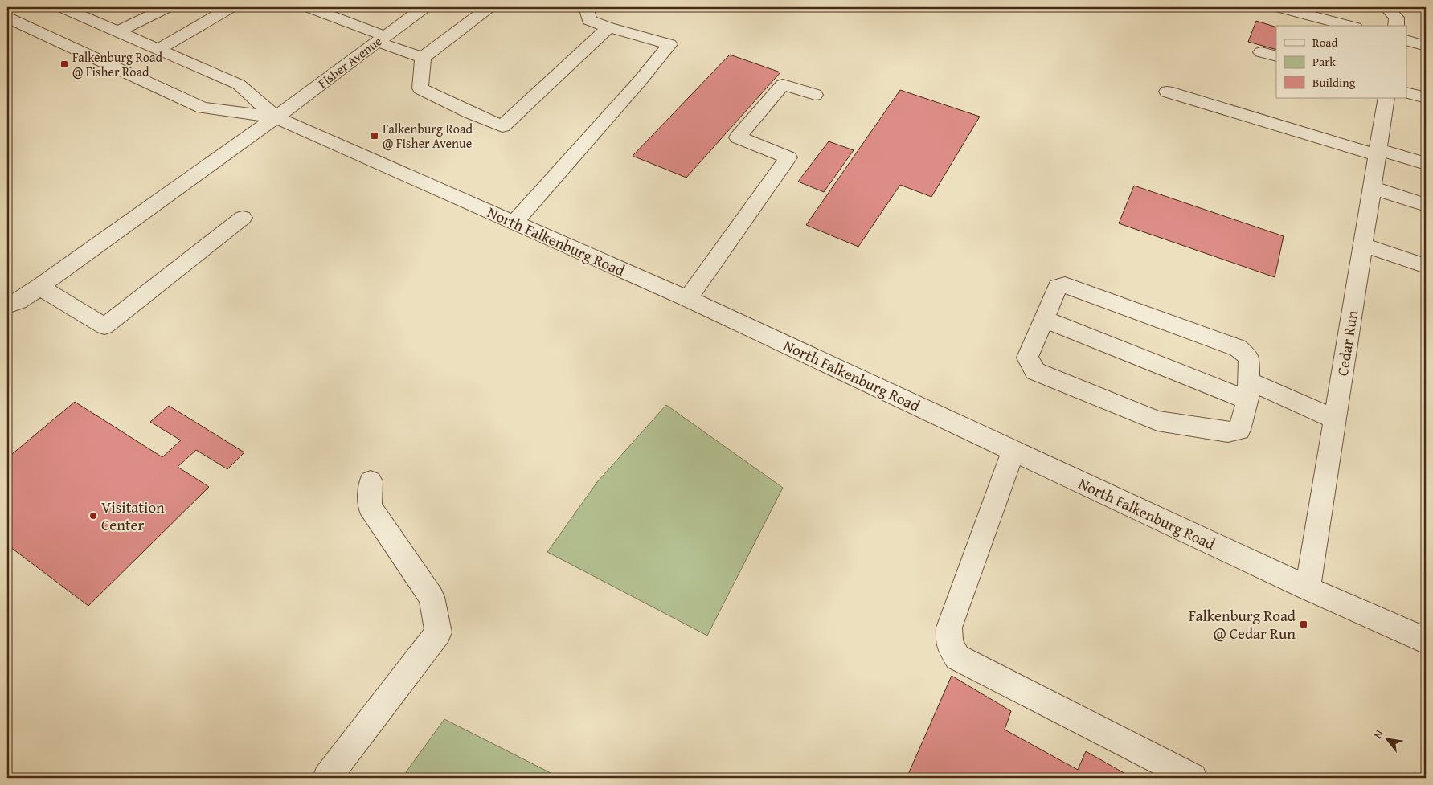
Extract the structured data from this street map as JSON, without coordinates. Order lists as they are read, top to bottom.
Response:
{
  "streets": {
    "street": ["Fisher Avenue", "North Falkenburg Road", "Cedar Run"]
  },
  "crossings": [
    ["Fisher Avenue", "North Falkenburg Road"],
    ["North Falkenburg Road", "Cedar Run"]
  ],
  "places": {
    "transit": ["Falkenburg Road @ Fisher Road", "Falkenburg Road @ Fisher Avenue", "Falkenburg Road @ Cedar Run"],
    "other": ["Visitation Center"]
  },
  "legend": ["Road", "Park", "Building"],
  "north": "top left"
}
